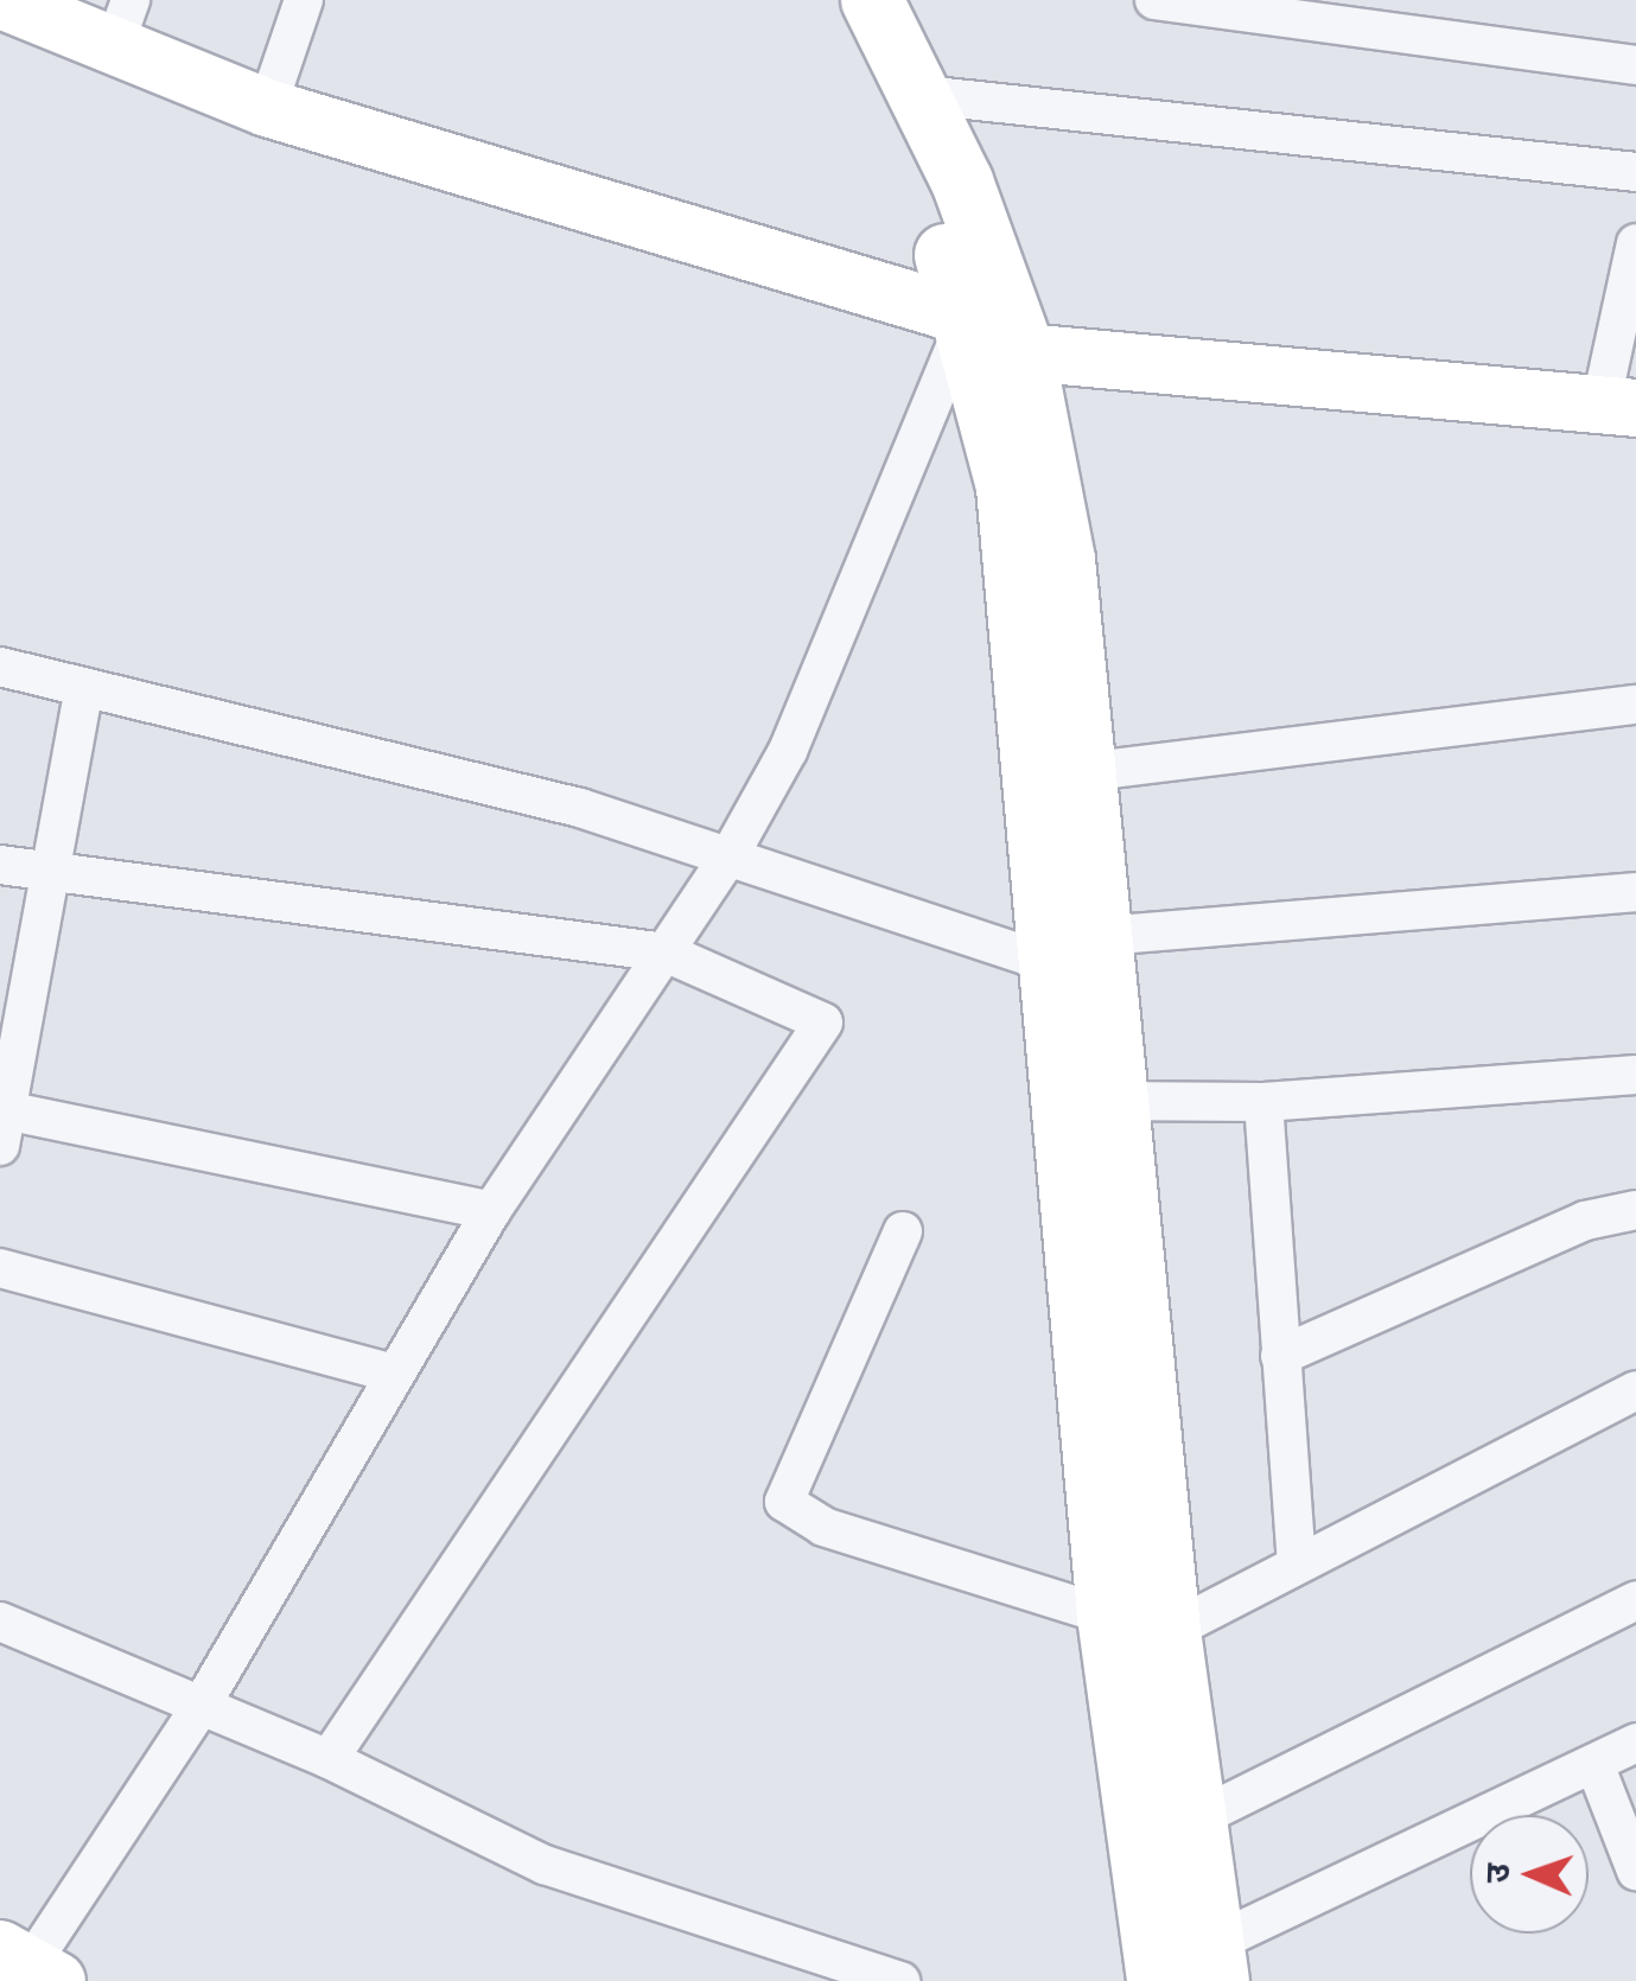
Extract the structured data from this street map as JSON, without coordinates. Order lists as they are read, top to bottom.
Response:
{
  "north": "left"
}
